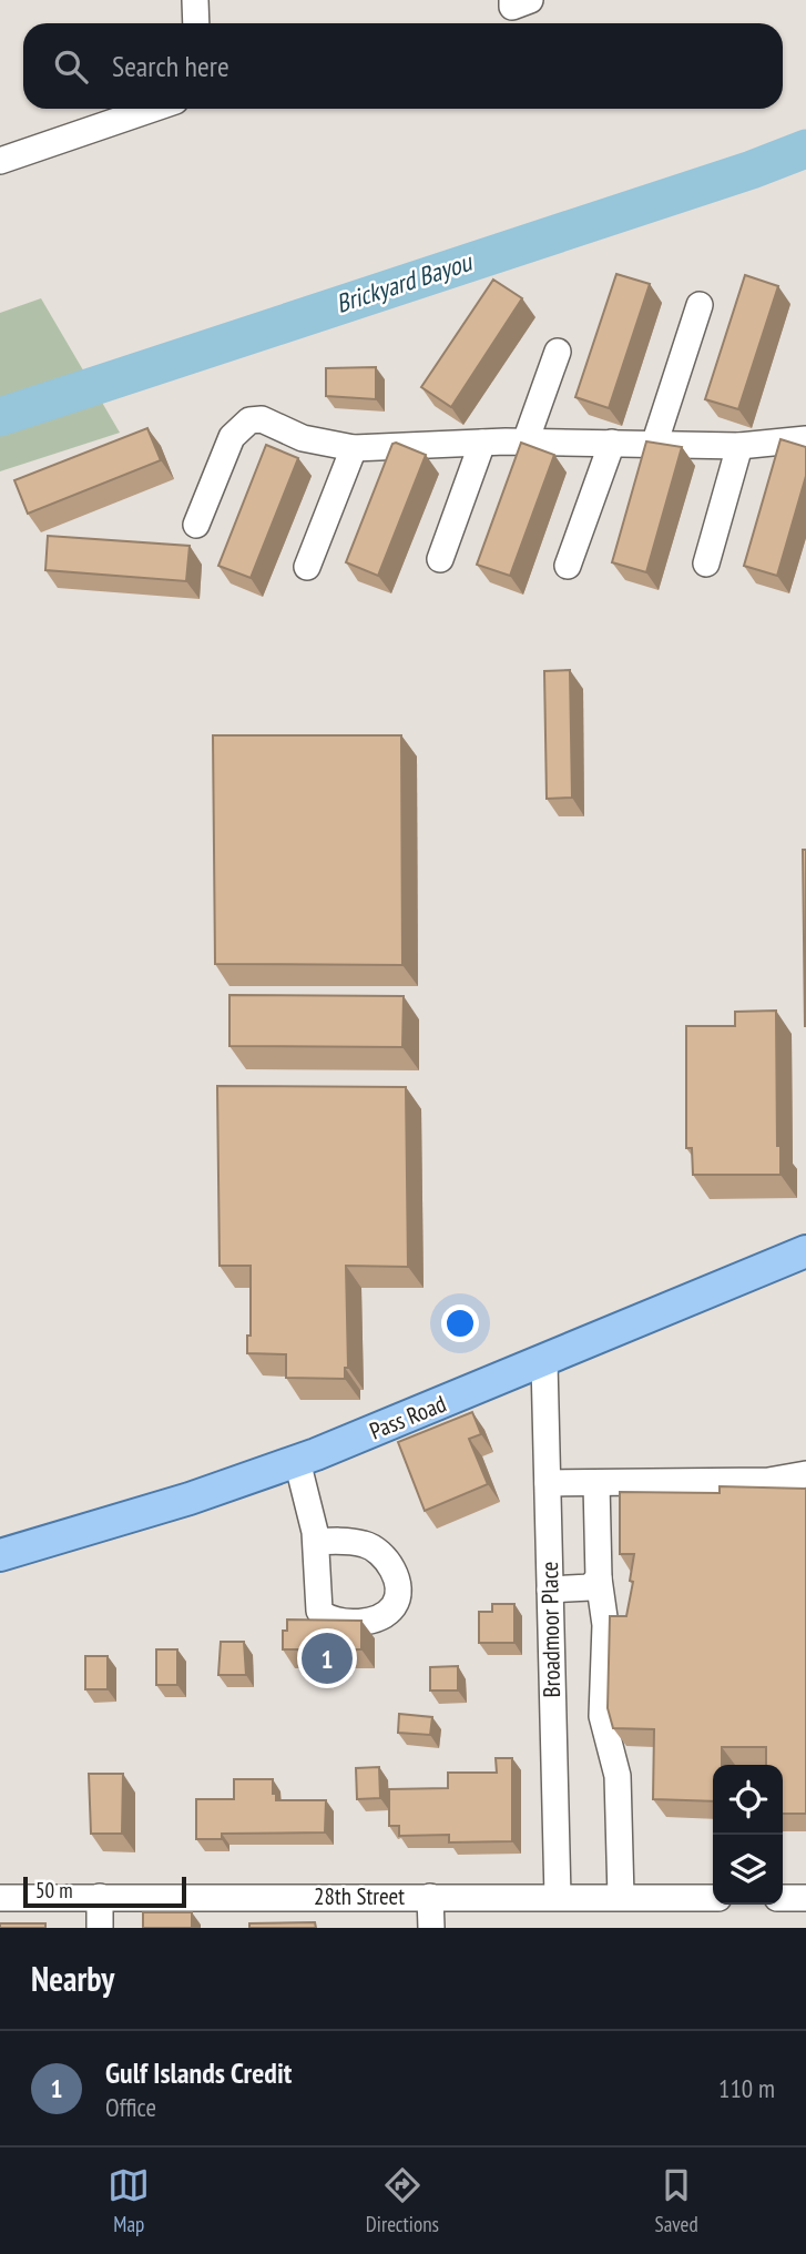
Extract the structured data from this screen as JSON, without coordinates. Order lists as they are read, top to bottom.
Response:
{
  "streets": {
    "main road": ["Pass Road"],
    "street": ["Broadmoor Place", "28th Street"]
  },
  "crossings": [
    ["Pass Road", "Broadmoor Place"],
    ["Broadmoor Place", "28th Street"]
  ],
  "water": ["Brickyard Bayou"],
  "scale_bar": "50 m",
  "page": {
    "search": "Search here",
    "pins": "1",
    "scale": "50 m",
    "heading": "Nearby",
    "list": [
      {
        "mark": "1",
        "name": "Gulf Islands Credit",
        "note": "Office",
        "value": "110 m"
      }
    ],
    "nav": ["Map", "Directions", "Saved"]
  }
}
